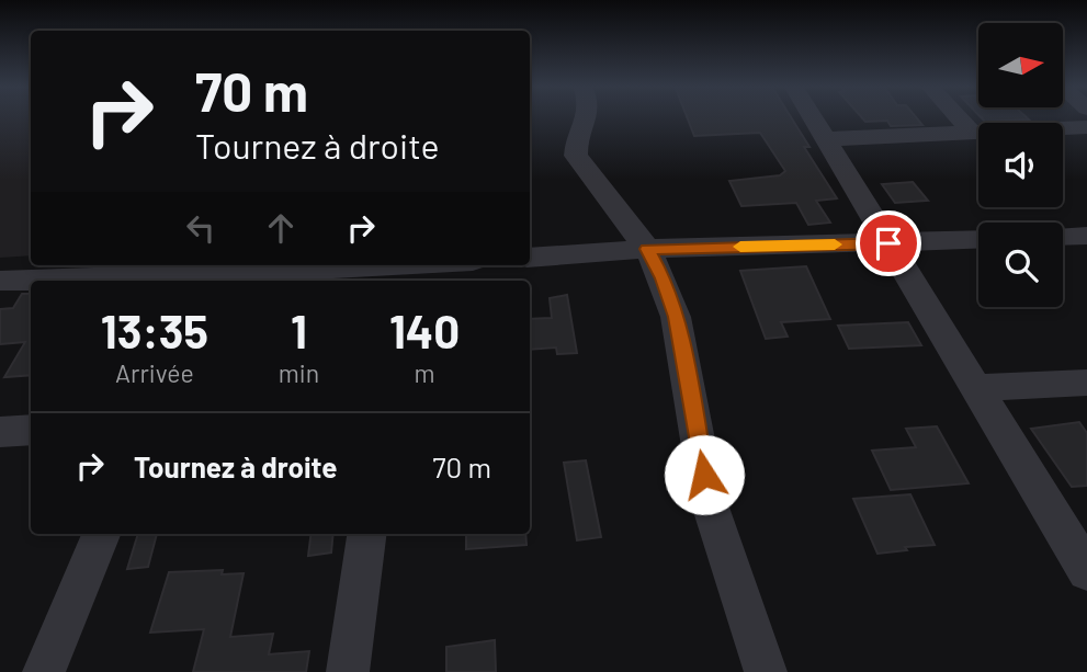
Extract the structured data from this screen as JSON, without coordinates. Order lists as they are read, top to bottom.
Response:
{
  "north": "right",
  "page": {
    "turn": ["70 m", "Tournez à droite"],
    "eta": [
      "13:35",
      "Arrivée",
      "1",
      "min",
      "140",
      "m"
    ],
    "list": [
      {
        "name": "Tournez à droite",
        "value": "70 m"
      }
    ]
  }
}
